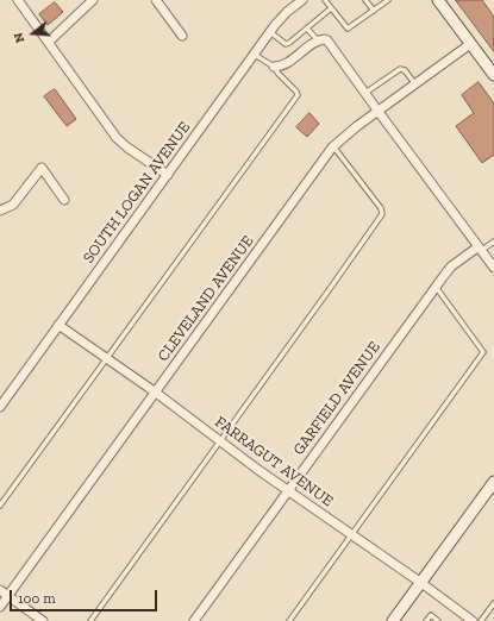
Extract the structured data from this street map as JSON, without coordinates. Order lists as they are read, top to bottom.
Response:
{
  "streets": {
    "street": [
      "SOUTH LOGAN AVENUE",
      "CLEVELAND AVENUE",
      "GARFIELD AVENUE",
      "FARRAGUT AVENUE"
    ]
  },
  "crossings": [
    ["SOUTH LOGAN AVENUE", "FARRAGUT AVENUE"],
    ["CLEVELAND AVENUE", "FARRAGUT AVENUE"],
    ["GARFIELD AVENUE", "FARRAGUT AVENUE"]
  ],
  "scale_bar": "100 m",
  "north": "left"
}
